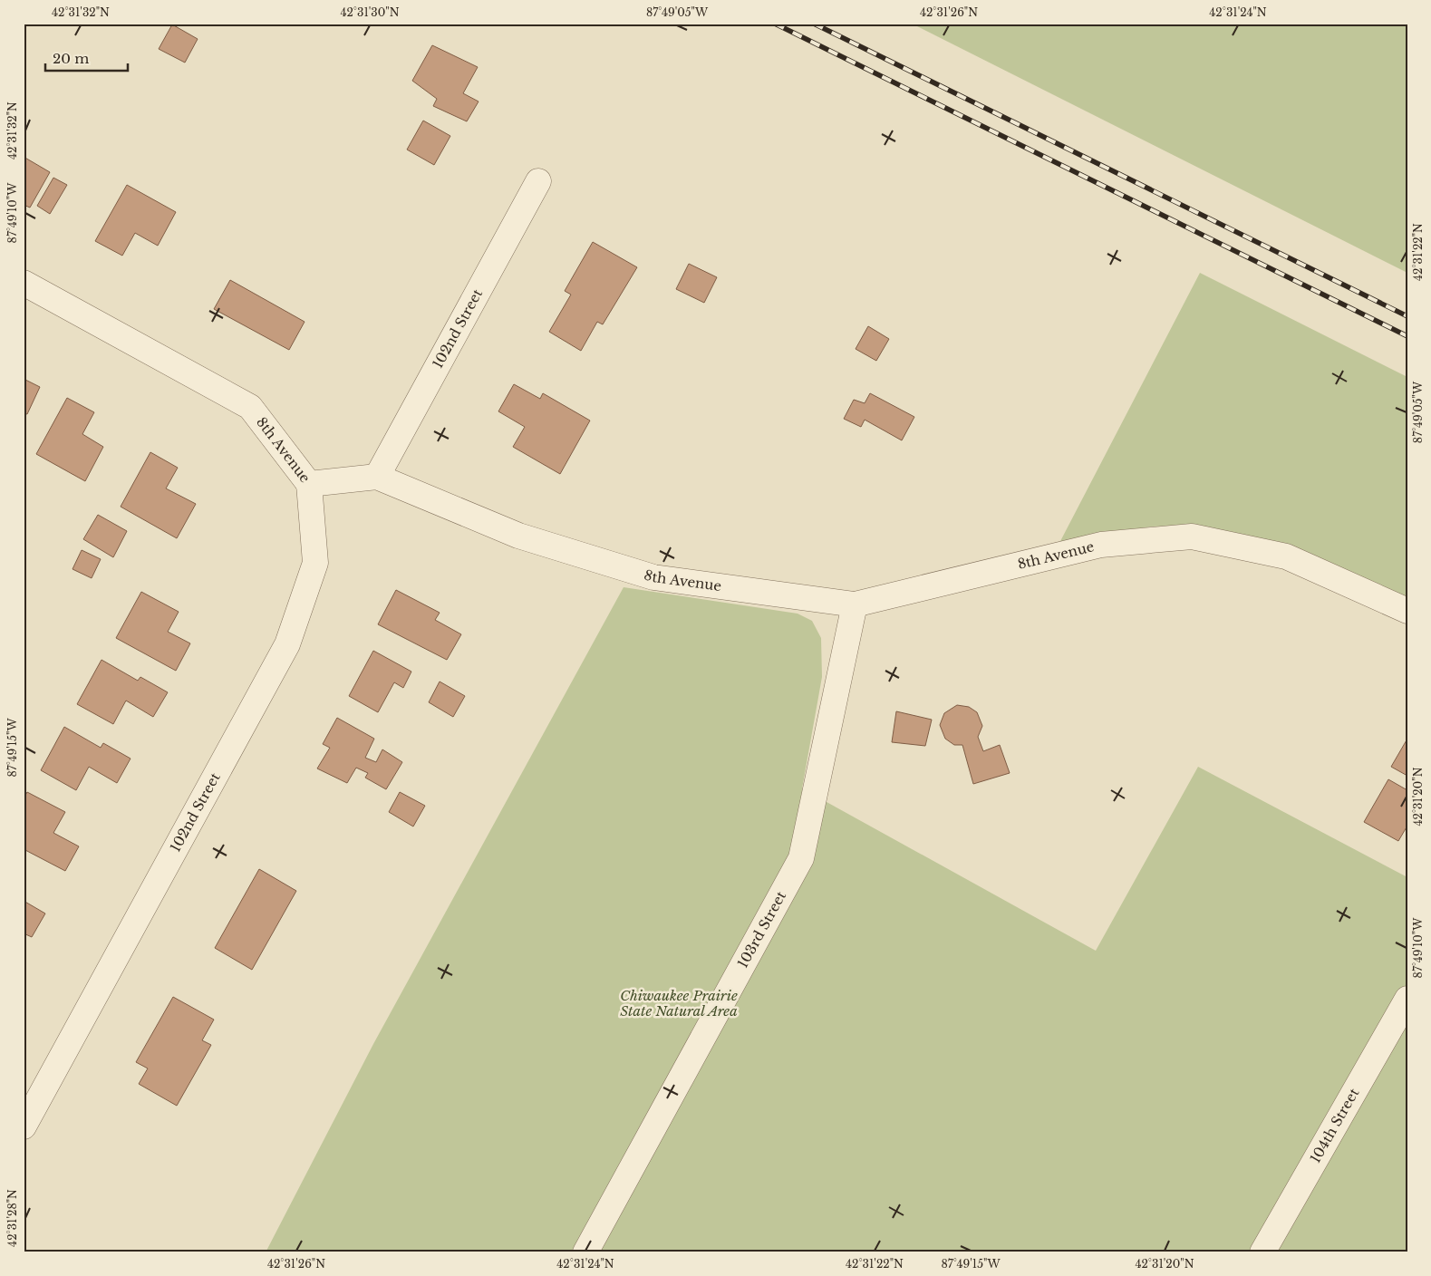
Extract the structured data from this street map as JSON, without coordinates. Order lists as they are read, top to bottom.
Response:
{
  "streets": {
    "street": [
      "102nd Street",
      "8th Avenue",
      "103rd Street",
      "104th Street"
    ]
  },
  "crossings": [
    ["102nd Street", "8th Avenue"],
    ["8th Avenue", "103rd Street"]
  ],
  "parks": ["Chiwaukee Prairie State Natural Area"],
  "scale_bar": "20 m",
  "coordinates": [
    "42°31'32\"N",
    "42°31'30\"N",
    "87°49'05\"W",
    "42°31'26\"N",
    "42°31'24\"N",
    "87°49'10\"W",
    "42°31'22\"N",
    "87°49'15\"W",
    "42°31'20\"N",
    "42°31'28\"N"
  ]
}
